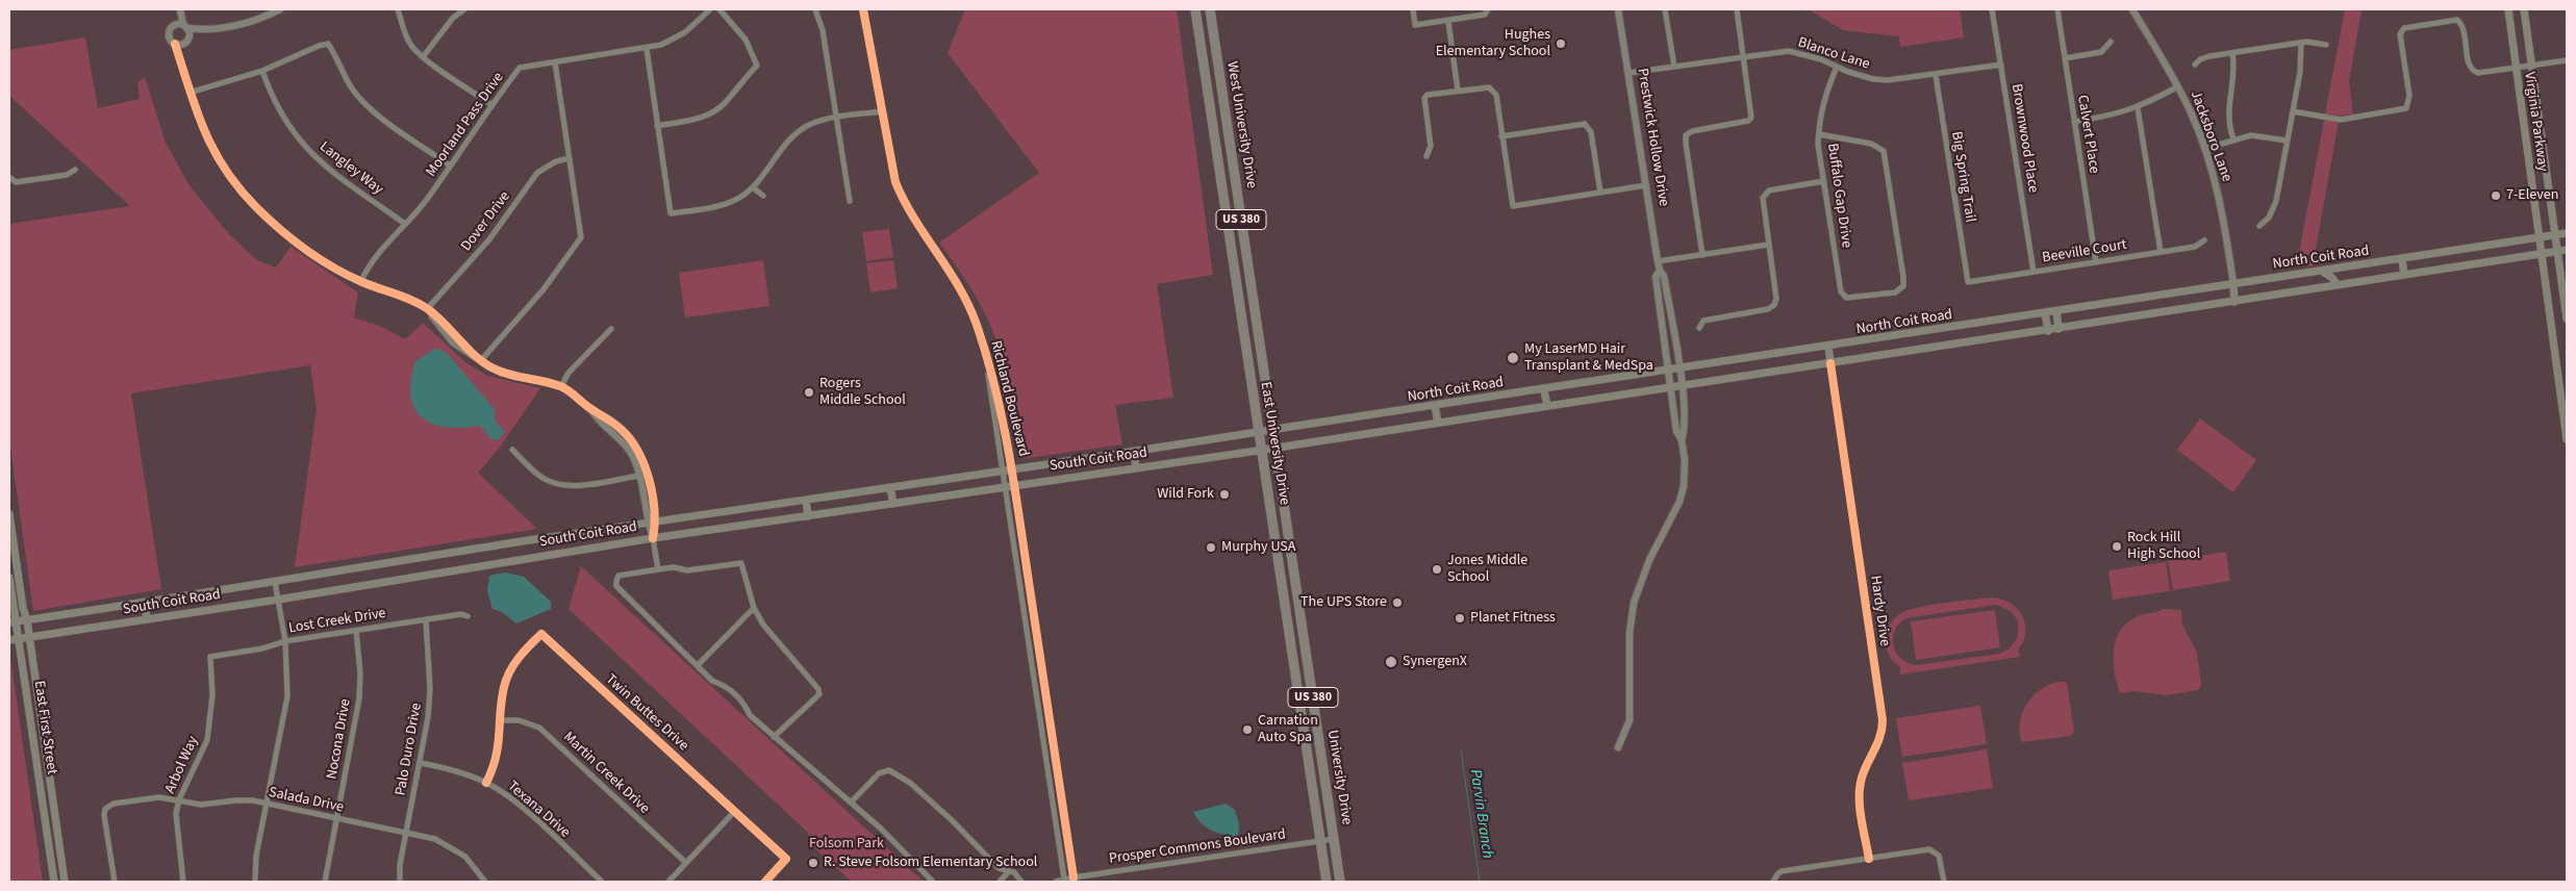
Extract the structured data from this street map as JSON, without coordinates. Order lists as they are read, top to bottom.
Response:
{
  "streets": {
    "highway": [
      "West University Drive",
      "US 380",
      "East University Drive",
      "University Drive"
    ],
    "main road": [
      "Virginia Parkway",
      "North Coit Road",
      "South Coit Road",
      "East First Street"
    ],
    "street": [
      "Blanco Lane",
      "Moorland Pass Drive",
      "Calvert Place",
      "Jacksboro Lane",
      "Prestwick Hollow Drive",
      "Brownwood Place",
      "Langley Way",
      "Big Spring Trail",
      "Buffalo Gap Drive",
      "Dover Drive",
      "Beeville Court",
      "Richland Boulevard",
      "Hardy Drive",
      "Lost Creek Drive",
      "Twin Buttes Drive",
      "Nocona Drive",
      "Palo Duro Drive",
      "Arbol Way",
      "Martin Creek Drive",
      "Salada Drive",
      "Texana Drive",
      "Prosper Commons Boulevard"
    ]
  },
  "crossings": [
    ["Blanco Lane", "Prestwick Hollow Drive"],
    ["Blanco Lane", "Brownwood Place"],
    ["Blanco Lane", "Big Spring Trail"],
    ["Blanco Lane", "Buffalo Gap Drive"],
    ["Virginia Parkway", "North Coit Road"],
    ["Moorland Pass Drive", "Langley Way"],
    ["West University Drive", "North Coit Road"],
    ["West University Drive", "South Coit Road"],
    ["West University Drive", "University Drive"],
    ["Calvert Place", "Beeville Court"],
    ["Jacksboro Lane", "North Coit Road"],
    ["Prestwick Hollow Drive", "North Coit Road"],
    ["Brownwood Place", "Beeville Court"],
    ["Big Spring Trail", "Beeville Court"],
    ["North Coit Road", "South Coit Road"],
    ["North Coit Road", "Hardy Drive"],
    ["North Coit Road", "University Drive"],
    ["Richland Boulevard", "South Coit Road"],
    ["Richland Boulevard", "Prosper Commons Boulevard"],
    ["East University Drive", "South Coit Road"],
    ["East University Drive", "Prosper Commons Boulevard"],
    ["South Coit Road", "East First Street"],
    ["South Coit Road", "University Drive"],
    ["Lost Creek Drive", "Nocona Drive"],
    ["Lost Creek Drive", "Palo Duro Drive"],
    ["Lost Creek Drive", "Arbol Way"],
    ["Twin Buttes Drive", "Martin Creek Drive"],
    ["Nocona Drive", "Salada Drive"],
    ["Palo Duro Drive", "Salada Drive"],
    ["Palo Duro Drive", "Texana Drive"],
    ["Arbol Way", "Salada Drive"],
    ["University Drive", "Prosper Commons Boulevard"]
  ],
  "water": ["Parvin Branch"],
  "parks": ["Folsom Park"],
  "places": [
    "Hughes Elementary School",
    "7-Eleven",
    "My LaserMD Hair Transplant & MedSpa",
    "Rogers Middle School",
    "Wild Fork",
    "Rock Hill High School",
    "Murphy USA",
    "Jones Middle School",
    "The UPS Store",
    "Planet Fitness",
    "SynergenX",
    "Carnation Auto Spa",
    "R. Steve Folsom Elementary School"
  ]
}
